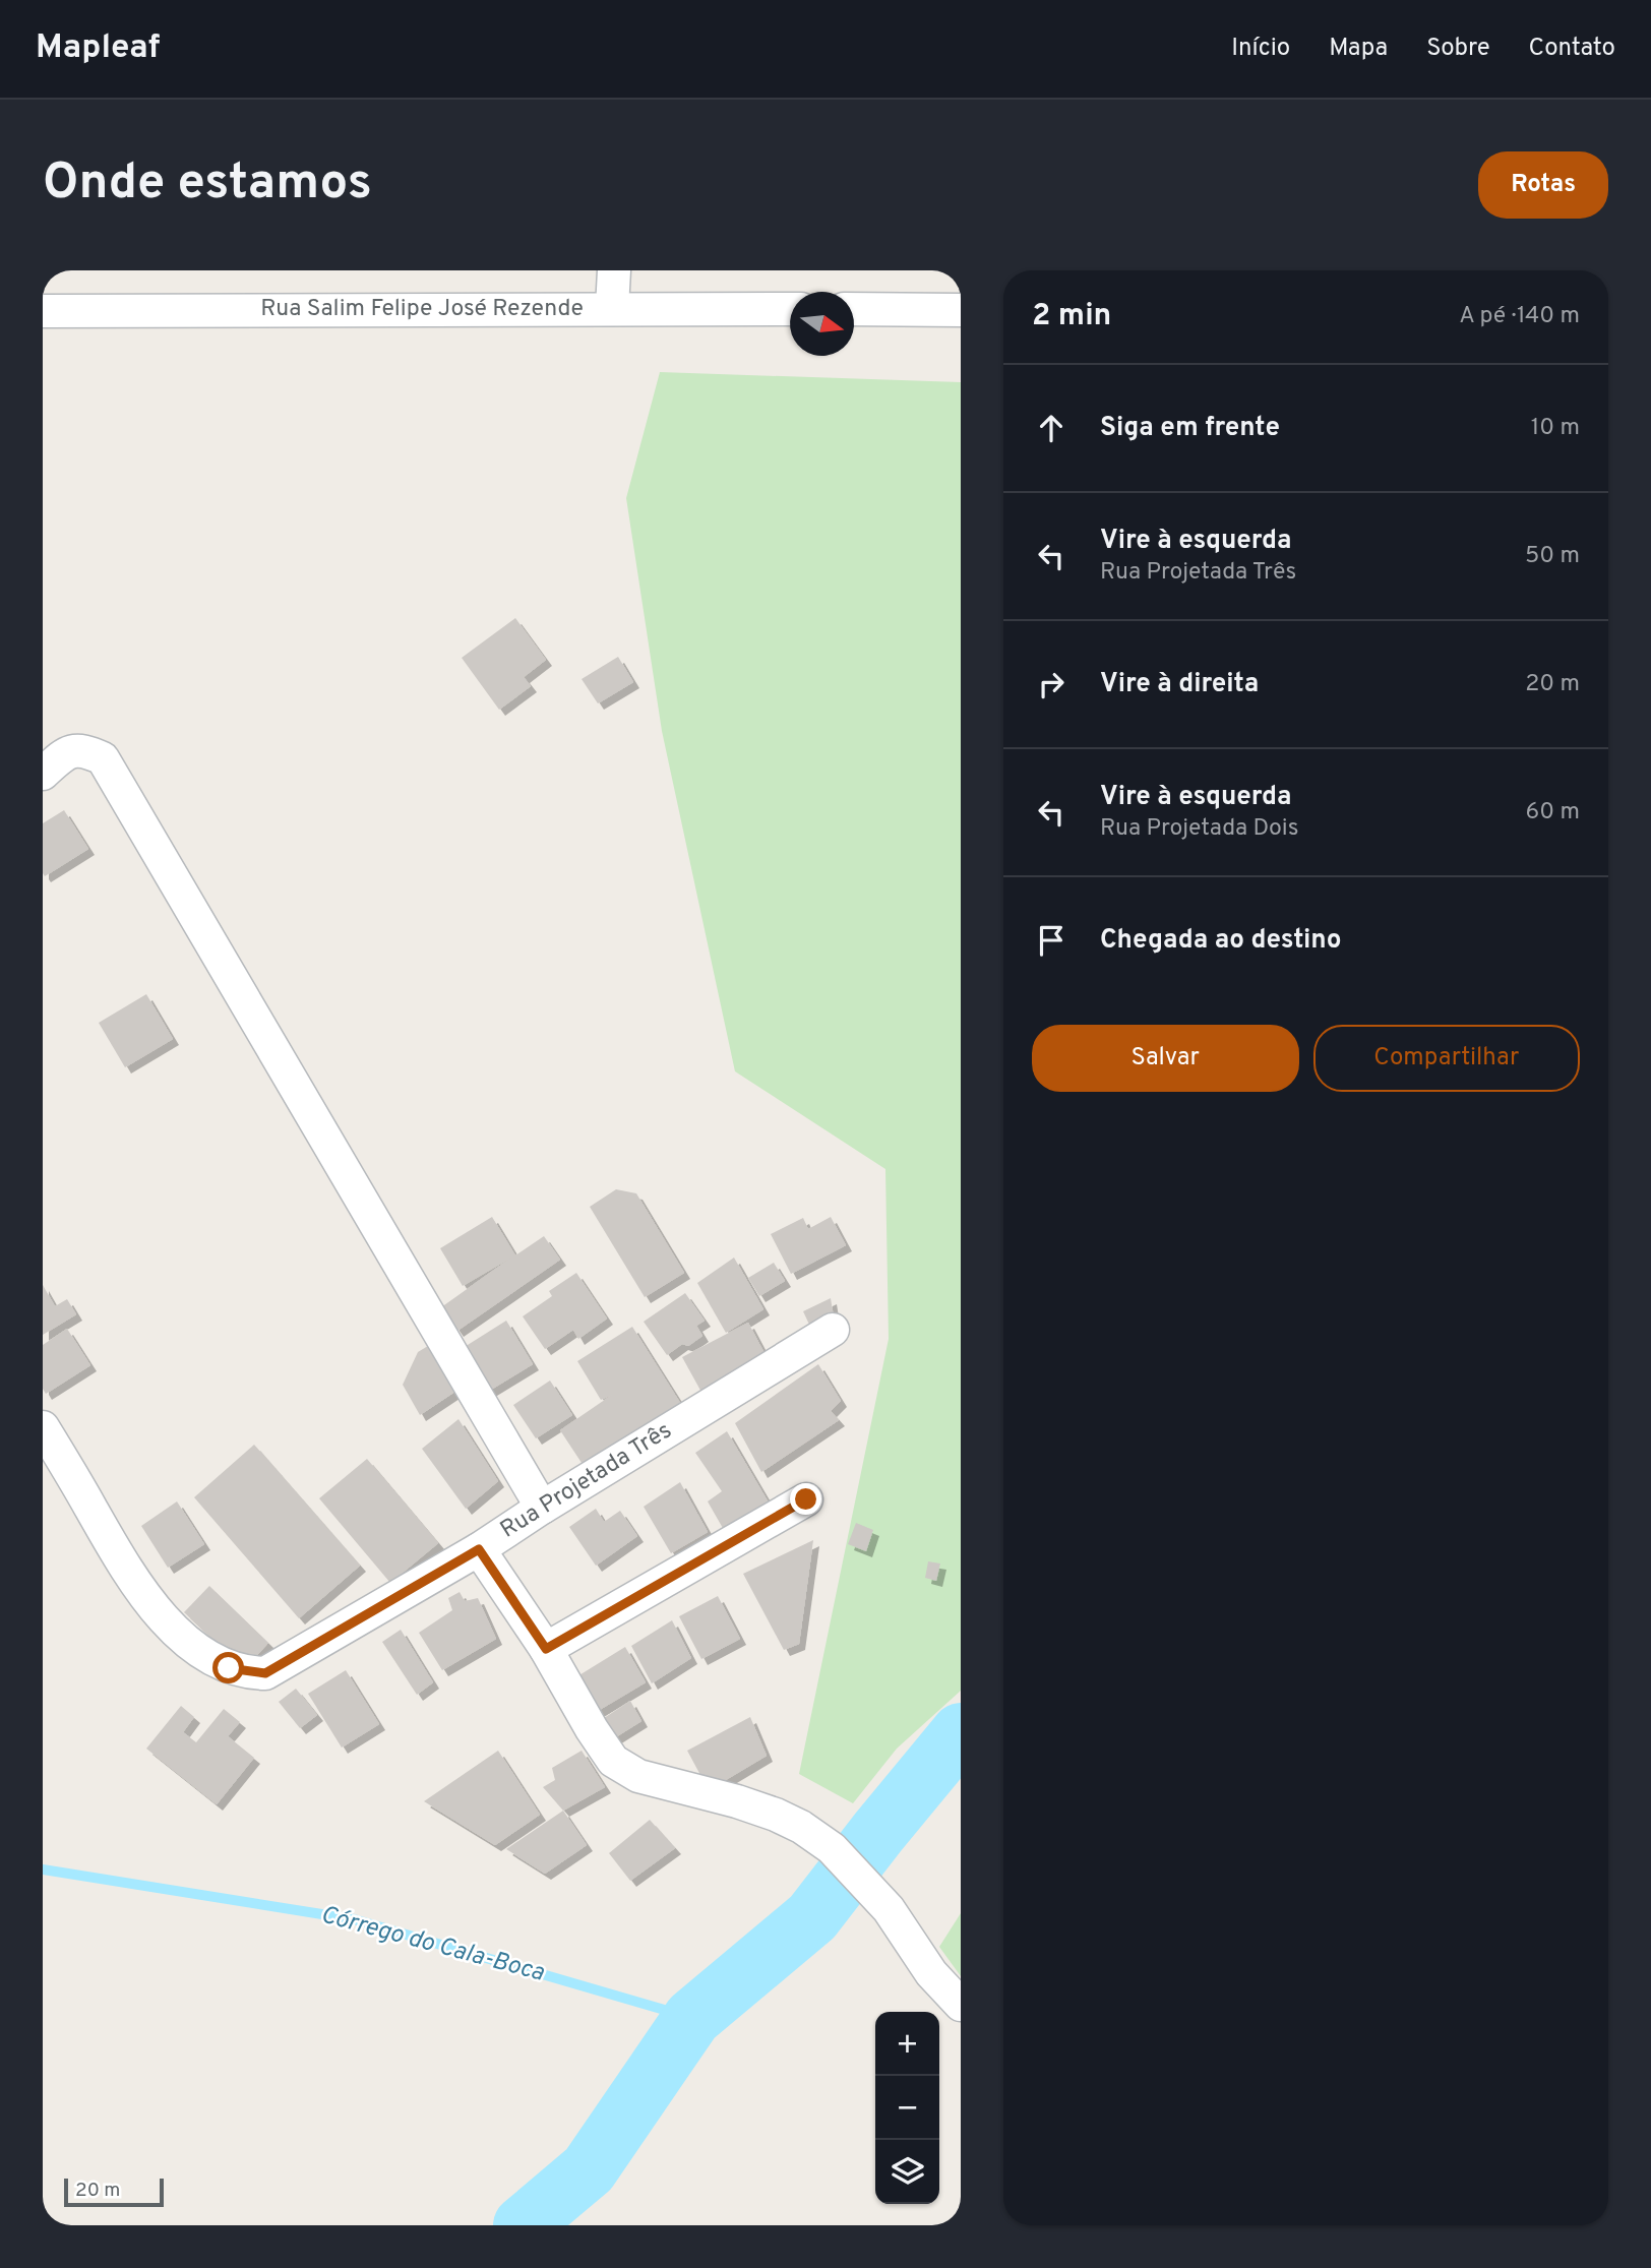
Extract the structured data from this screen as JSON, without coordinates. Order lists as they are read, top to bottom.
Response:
{
  "streets": {
    "street": ["Rua Salim Felipe José Rezende", "Rua Projetada Três"]
  },
  "water": ["Córrego do Cala-Boca"],
  "scale_bar": "20 m",
  "north": "right",
  "page": {
    "header": "Mapleaf",
    "nav": [
      "Início",
      "Mapa",
      "Sobre",
      "Contato"
    ],
    "buttons": [
      "Rotas",
      ["Salvar", "Compartilhar"]
    ],
    "title": "Onde estamos",
    "heading": ["2 min", "A pé · 140 m"],
    "list": [
      ["Siga em frente", "10 m"],
      ["Vire à esquerda", "Rua Projetada Três", "50 m"],
      ["Vire à direita", "20 m"],
      ["Vire à esquerda", "Rua Projetada Dois", "60 m"],
      "Chegada ao destino"
    ],
    "map_buttons": ["+", "−"],
    "scale": "20 m"
  }
}
